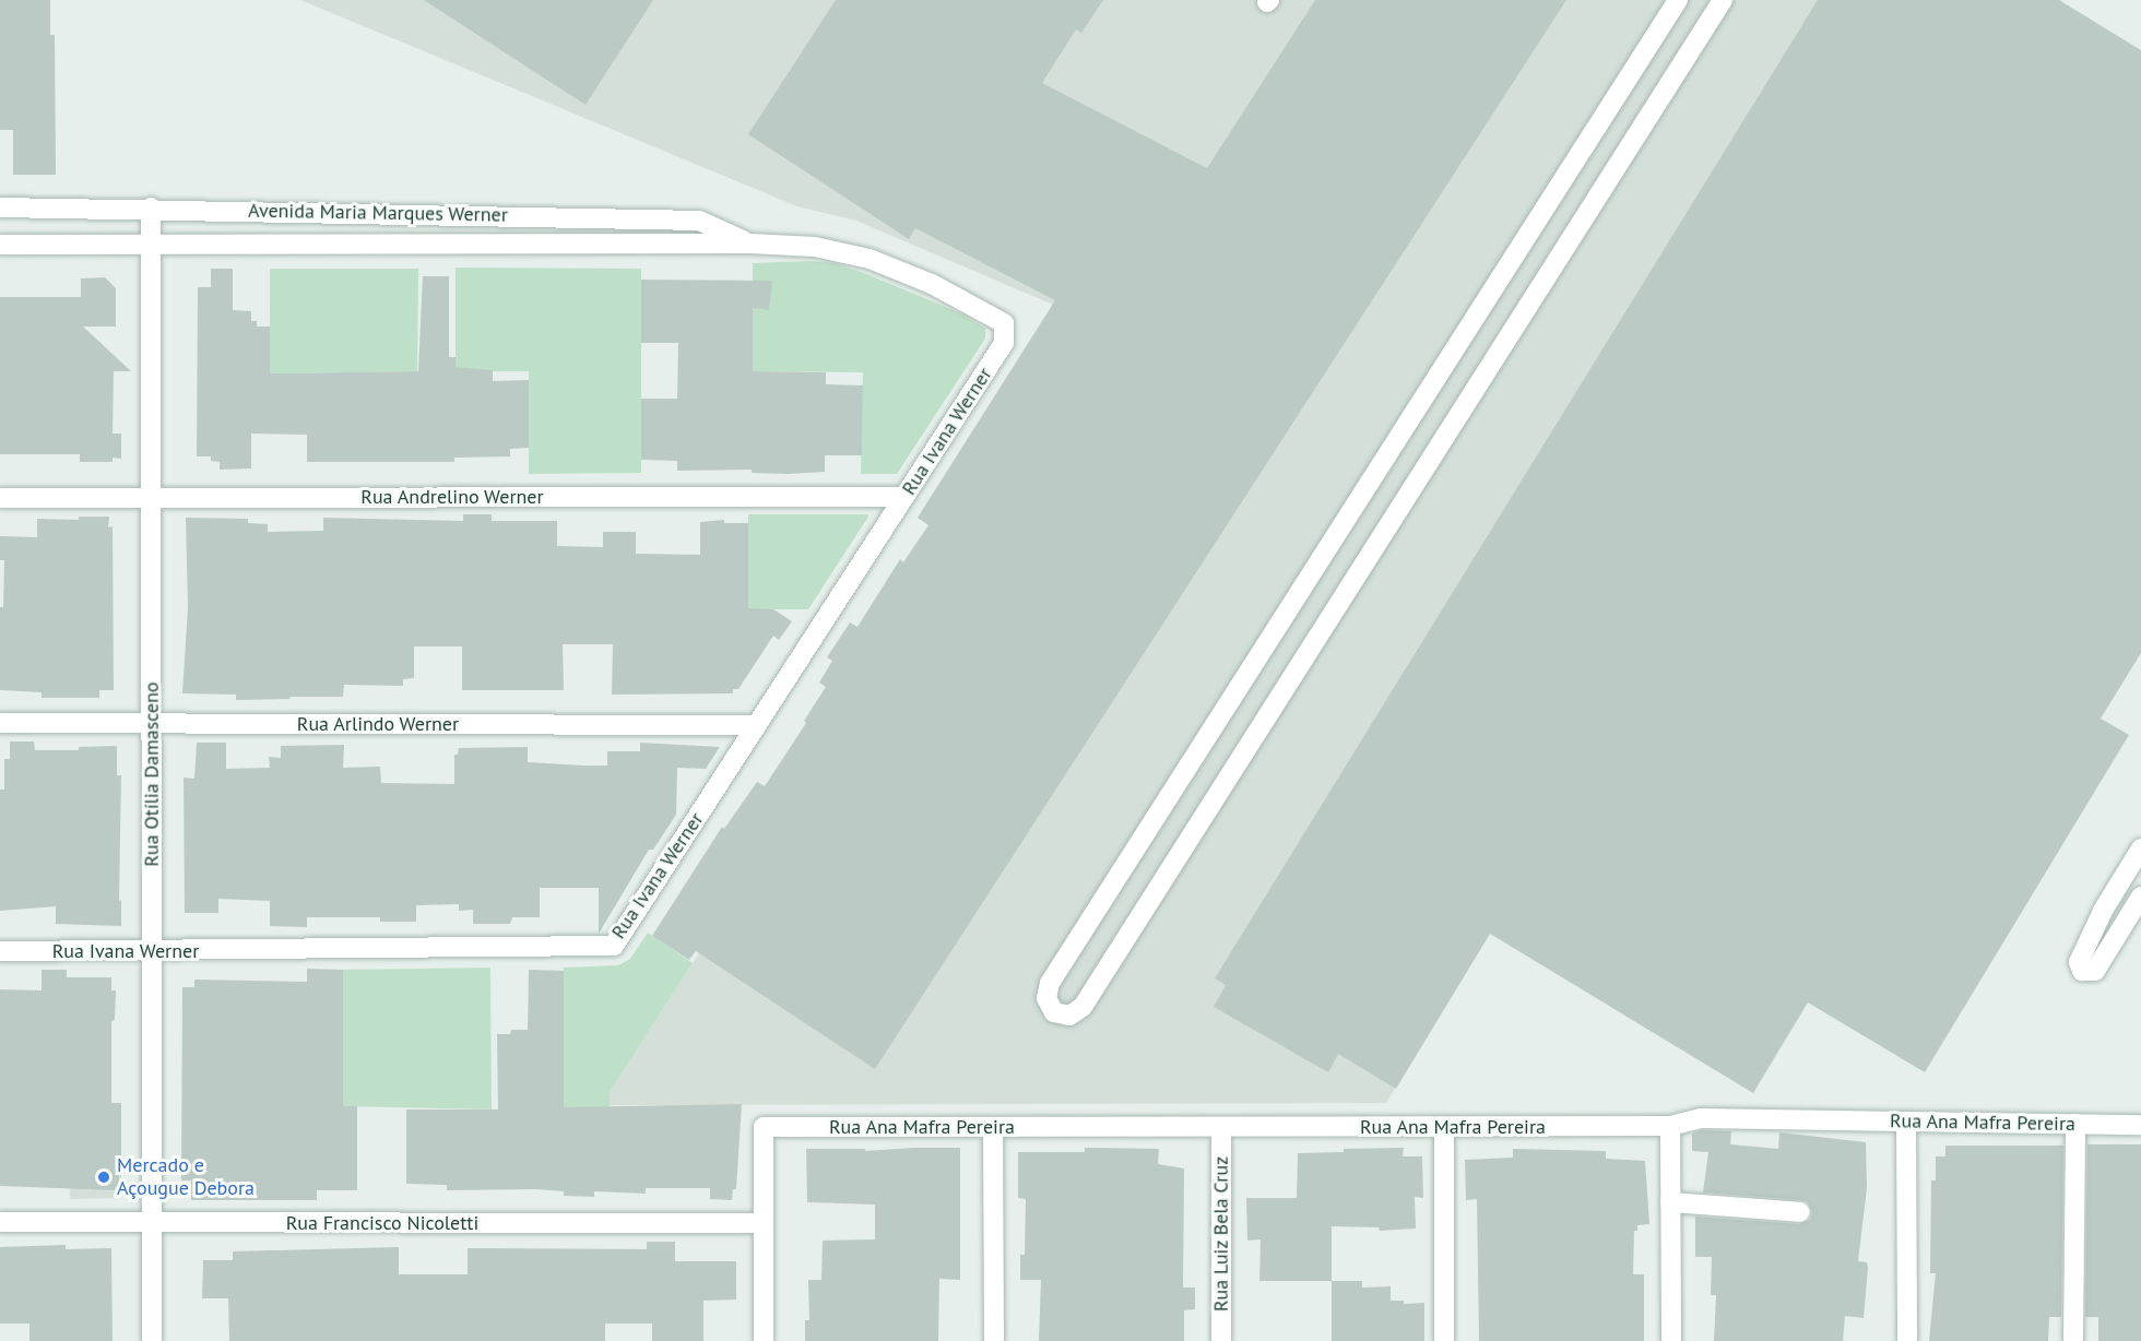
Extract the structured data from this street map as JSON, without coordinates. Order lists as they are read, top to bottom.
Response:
{
  "streets": {
    "street": [
      "Avenida Maria Marques Werner",
      "Rua Ivana Werner",
      "Rua Andrelino Werner",
      "Rua Arlindo Werner",
      "Rua Otília Damasceno",
      "Rua Ana Mafra Pereira",
      "Rua Francisco Nicoletti",
      "Rua Luiz Bela Cruz"
    ]
  },
  "crossings": [
    ["Avenida Maria Marques Werner", "Rua Ivana Werner"],
    ["Avenida Maria Marques Werner", "Rua Otília Damasceno"],
    ["Rua Ivana Werner", "Rua Andrelino Werner"],
    ["Rua Ivana Werner", "Rua Arlindo Werner"],
    ["Rua Ivana Werner", "Rua Otília Damasceno"],
    ["Rua Andrelino Werner", "Rua Otília Damasceno"],
    ["Rua Arlindo Werner", "Rua Otília Damasceno"],
    ["Rua Otília Damasceno", "Rua Francisco Nicoletti"],
    ["Rua Ana Mafra Pereira", "Rua Francisco Nicoletti"],
    ["Rua Ana Mafra Pereira", "Rua Luiz Bela Cruz"]
  ],
  "places": ["Mercado e Açougue Debora"]
}
